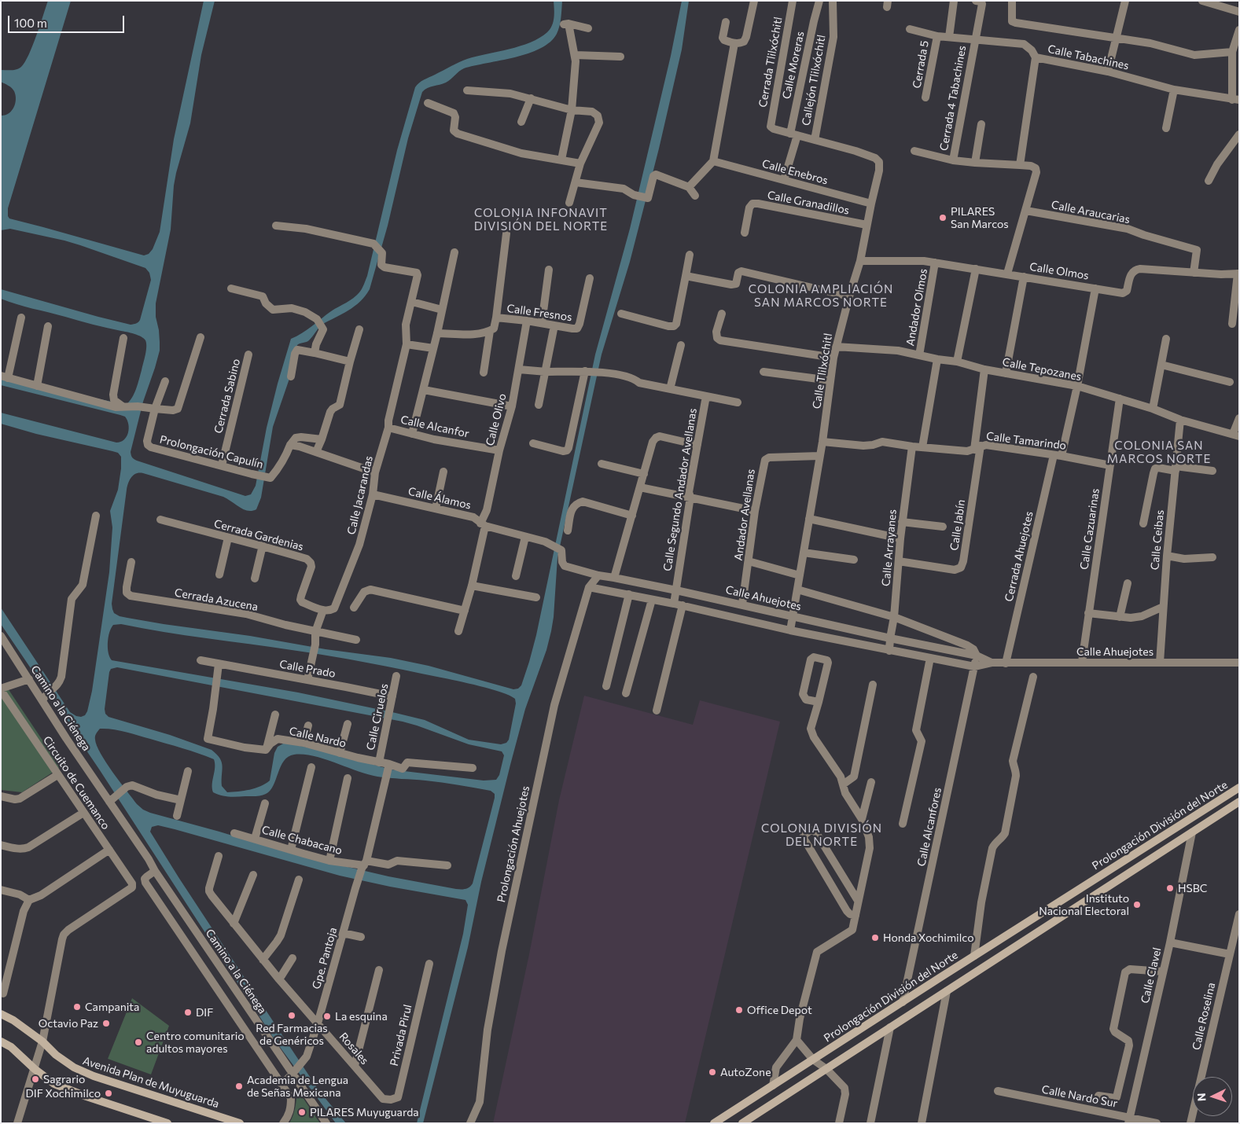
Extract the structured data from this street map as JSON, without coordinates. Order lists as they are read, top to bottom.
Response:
{
  "streets": {
    "main road": ["Prolongación División del Norte", "Avenida Plan de Muyuguarda"],
    "street": [
      "Calle Tabachines",
      "Cerrada Tlilxóchitl",
      "Cerrada 5",
      "Calle Moreras",
      "Callejón Tlilxóchitl",
      "Cerrada 4 Tabachines",
      "Calle Enebros",
      "Calle Granadillos",
      "Calle Araucarias",
      "Calle Olmos",
      "Andador Olmos",
      "Calle Fresnos",
      "Calle Tepozanes",
      "Calle Tlilxóchitl",
      "Cerrada Sabino",
      "Calle Olivo",
      "Calle Alcanfor",
      "Calle Tamarindo",
      "Prolongación Capulín",
      "Calle Segundo Andador Avellanas",
      "Calle Jacarandas",
      "Calle Álamos",
      "Andador Avellanas",
      "Calle Jabín",
      "Calle Cazuarinas",
      "Cerrada Gardenias",
      "Calle Ceibas",
      "Calle Arrayanes",
      "Cerrada Ahuejotes",
      "Calle Ahuejotes",
      "Cerrada Azucena",
      "Calle Prado",
      "Camino a la Ciénega",
      "Calle Ciruelos",
      "Calle Nardo",
      "Circuito de Cuemanco",
      "Calle Alcanfores",
      "Calle Chabacano",
      "Prolongación Ahuejotes",
      "Gpe. Pantoja",
      "Calle Clavel",
      "Calle Roselina",
      "Privada Pirul",
      "Rosales",
      "Calle Nardo Sur"
    ]
  },
  "crossings": [
    ["Calle Tabachines", "Cerrada 5"],
    ["Calle Tabachines", "Cerrada 4 Tabachines"],
    ["Cerrada Tlilxóchitl", "Calle Tlilxóchitl"],
    ["Calle Moreras", "Calle Enebros"],
    ["Calle Moreras", "Calle Tlilxóchitl"],
    ["Callejón Tlilxóchitl", "Calle Tlilxóchitl"],
    ["Calle Enebros", "Calle Tlilxóchitl"],
    ["Calle Granadillos", "Calle Tlilxóchitl"],
    ["Calle Araucarias", "Calle Olmos"],
    ["Calle Olmos", "Andador Olmos"],
    ["Calle Olmos", "Calle Tlilxóchitl"],
    ["Calle Olmos", "Cerrada Ahuejotes"],
    ["Andador Olmos", "Calle Tepozanes"],
    ["Calle Fresnos", "Calle Olivo"],
    ["Calle Tepozanes", "Calle Tlilxóchitl"],
    ["Calle Tepozanes", "Calle Jabín"],
    ["Calle Tepozanes", "Calle Cazuarinas"],
    ["Calle Tepozanes", "Calle Ceibas"],
    ["Calle Tepozanes", "Cerrada Ahuejotes"],
    ["Calle Tlilxóchitl", "Calle Tamarindo"],
    ["Calle Tlilxóchitl", "Andador Avellanas"],
    ["Calle Tlilxóchitl", "Calle Ahuejotes"],
    ["Cerrada Sabino", "Prolongación Capulín"],
    ["Calle Olivo", "Calle Alcanfor"],
    ["Calle Olivo", "Calle Segundo Andador Avellanas"],
    ["Calle Olivo", "Calle Álamos"],
    ["Calle Alcanfor", "Calle Jacarandas"],
    ["Calle Tamarindo", "Calle Jabín"],
    ["Calle Tamarindo", "Calle Cazuarinas"],
    ["Calle Tamarindo", "Calle Arrayanes"],
    ["Calle Tamarindo", "Cerrada Ahuejotes"],
    ["Calle Segundo Andador Avellanas", "Calle Ahuejotes"],
    ["Calle Jacarandas", "Calle Álamos"],
    ["Calle Jacarandas", "Cerrada Gardenias"],
    ["Calle Álamos", "Calle Ahuejotes"],
    ["Andador Avellanas", "Calle Ahuejotes"],
    ["Calle Jabín", "Calle Arrayanes"],
    ["Calle Cazuarinas", "Calle Ahuejotes"],
    ["Calle Ceibas", "Calle Ahuejotes"],
    ["Calle Arrayanes", "Calle Ahuejotes"],
    ["Cerrada Ahuejotes", "Calle Ahuejotes"],
    ["Calle Ahuejotes", "Calle Alcanfores"],
    ["Calle Ahuejotes", "Prolongación Ahuejotes"],
    ["Calle Prado", "Calle Ciruelos"],
    ["Camino a la Ciénega", "Gpe. Pantoja"],
    ["Calle Ciruelos", "Calle Nardo"],
    ["Calle Nardo", "Gpe. Pantoja"],
    ["Circuito de Cuemanco", "Avenida Plan de Muyuguarda"],
    ["Prolongación División del Norte", "Calle Alcanfores"],
    ["Prolongación División del Norte", "Calle Clavel"],
    ["Calle Chabacano", "Gpe. Pantoja"],
    ["Gpe. Pantoja", "Rosales"],
    ["Calle Clavel", "Calle Nardo Sur"],
    ["Privada Pirul", "Rosales"]
  ],
  "districts": [
    "COLONIA INFONAVIT DIVISIÓN DEL NORTE",
    "COLONIA AMPLIACIÓN SAN MARCOS NORTE",
    "COLONIA SAN MARCOS NORTE",
    "COLONIA DIVISIÓN DEL NORTE"
  ],
  "places": [
    "PILARES San Marcos",
    "HSBC",
    "Instituto Nacional Electoral",
    "Honda Xochimilco",
    "Campanita",
    "Office Depot",
    "DIF",
    "Red Farmacias de Genéricos",
    "La esquina",
    "Octavio Paz",
    "Centro comunitario adultos mayores",
    "AutoZone",
    "Sagrario",
    "Academia de Lengua de Señas Mexicana",
    "DIF Xochimilco",
    "PILARES Muyuguarda"
  ],
  "scale_bar": "100 m",
  "north": "left"
}
